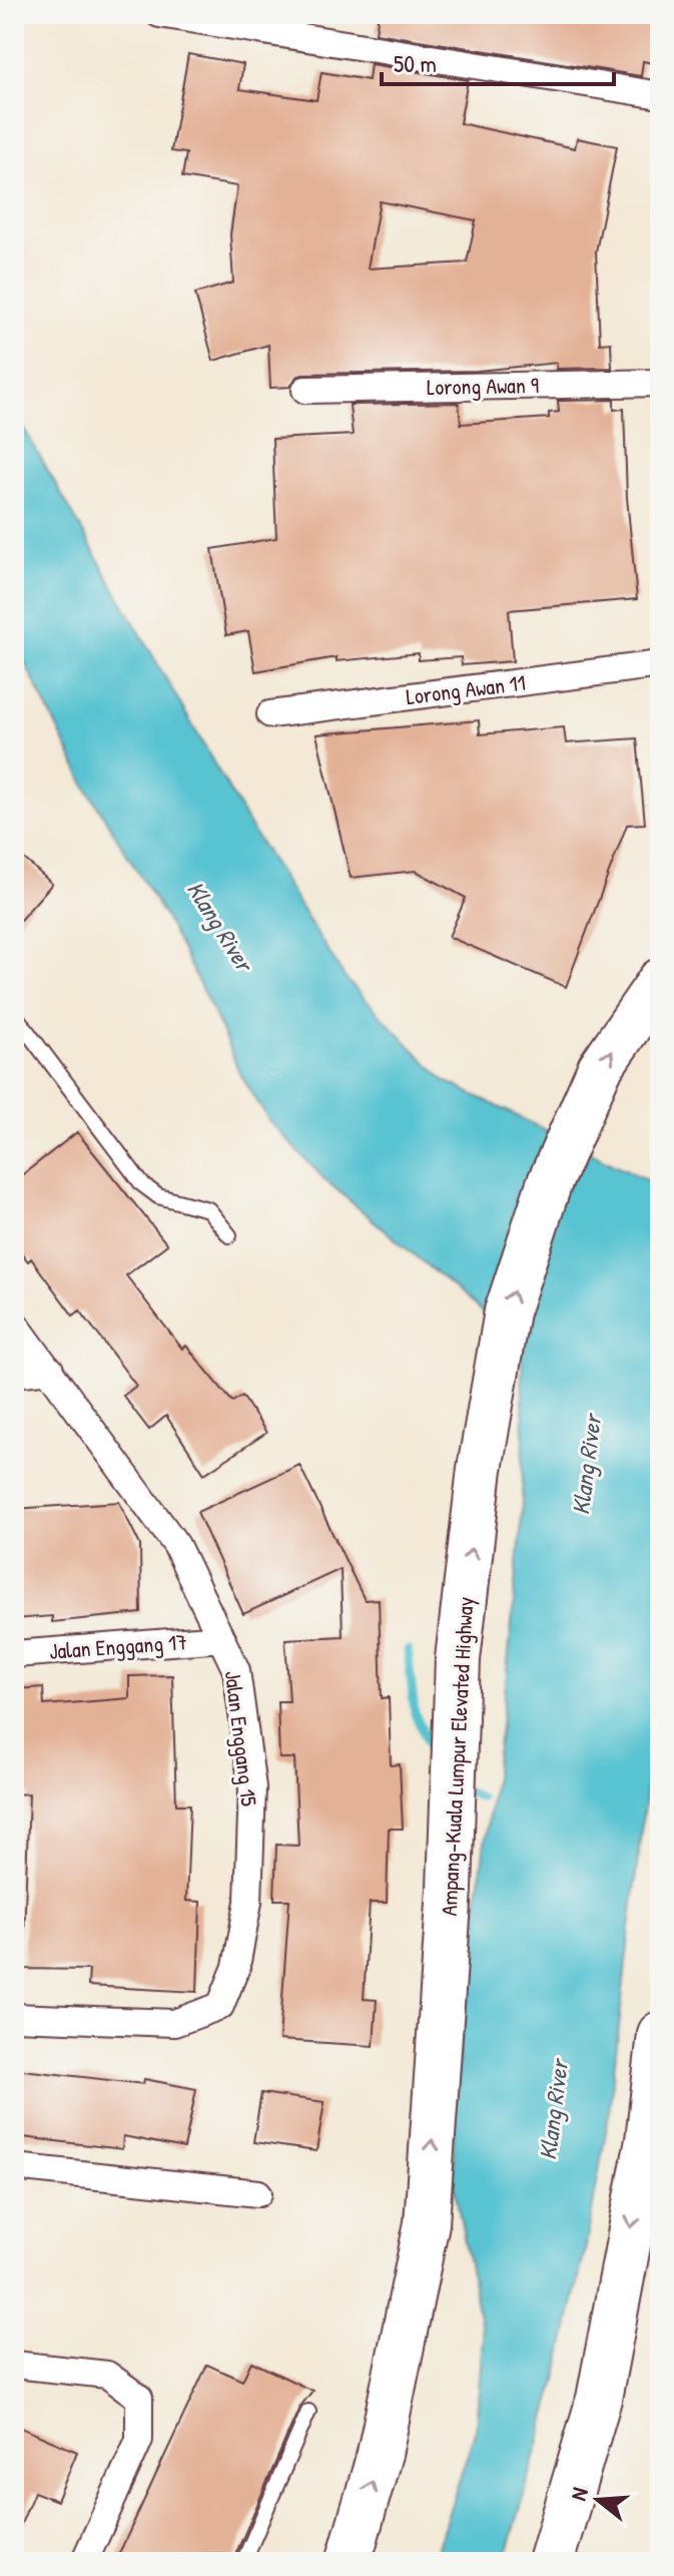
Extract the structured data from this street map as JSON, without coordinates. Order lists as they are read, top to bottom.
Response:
{
  "streets": {
    "highway": ["Ampang-Kuala Lumpur Elevated Highway"],
    "street": [
      "Lorong Awan 9",
      "Lorong Awan 11",
      "Jalan Enggang 17",
      "Jalan Enggang 15"
    ]
  },
  "crossings": [
    ["Jalan Enggang 17", "Jalan Enggang 15"]
  ],
  "water": ["Klang River"],
  "scale_bar": "50 m",
  "north": "left"
}
